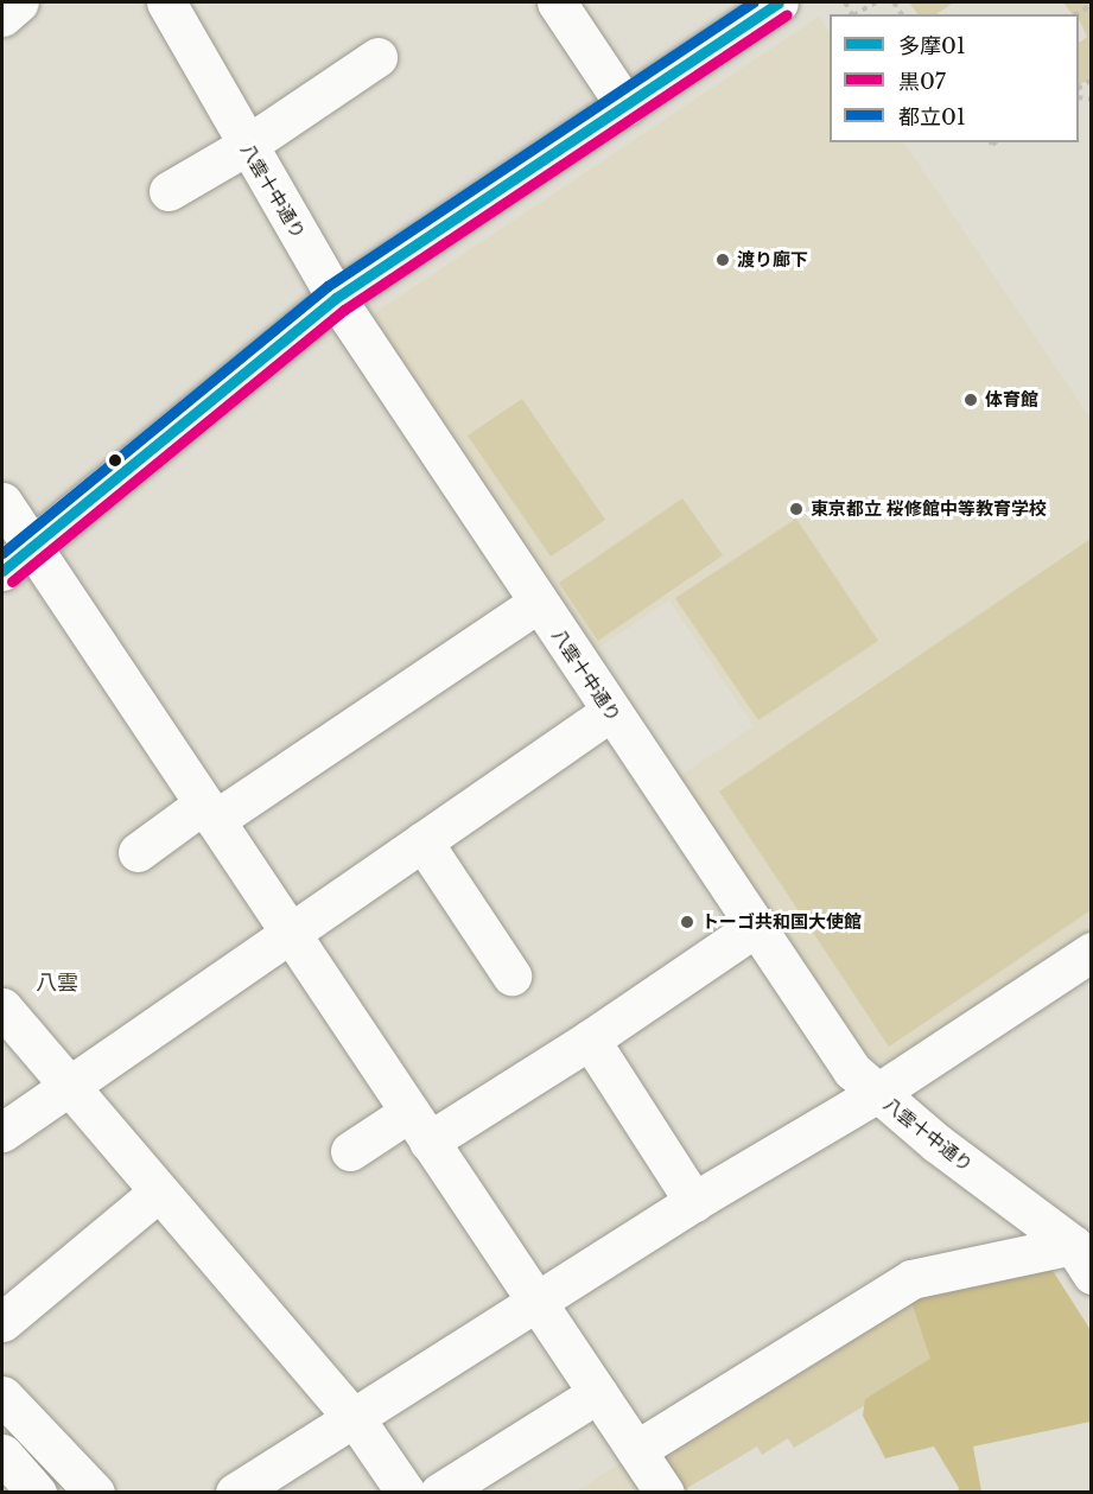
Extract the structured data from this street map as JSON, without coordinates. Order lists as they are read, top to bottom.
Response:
{
  "streets": {
    "street": ["八雲十中通り"]
  },
  "districts": ["八雲"],
  "places": [
    "渡り廊下",
    "体育館",
    "東京都立 桜修館中等教育学校",
    "トーゴ共和国大使館"
  ],
  "lines": ["transit line 多摩01", "transit line 都立01", "transit line 黒07"],
  "legend": ["多摩01", "黒07", "都立01"]
}
